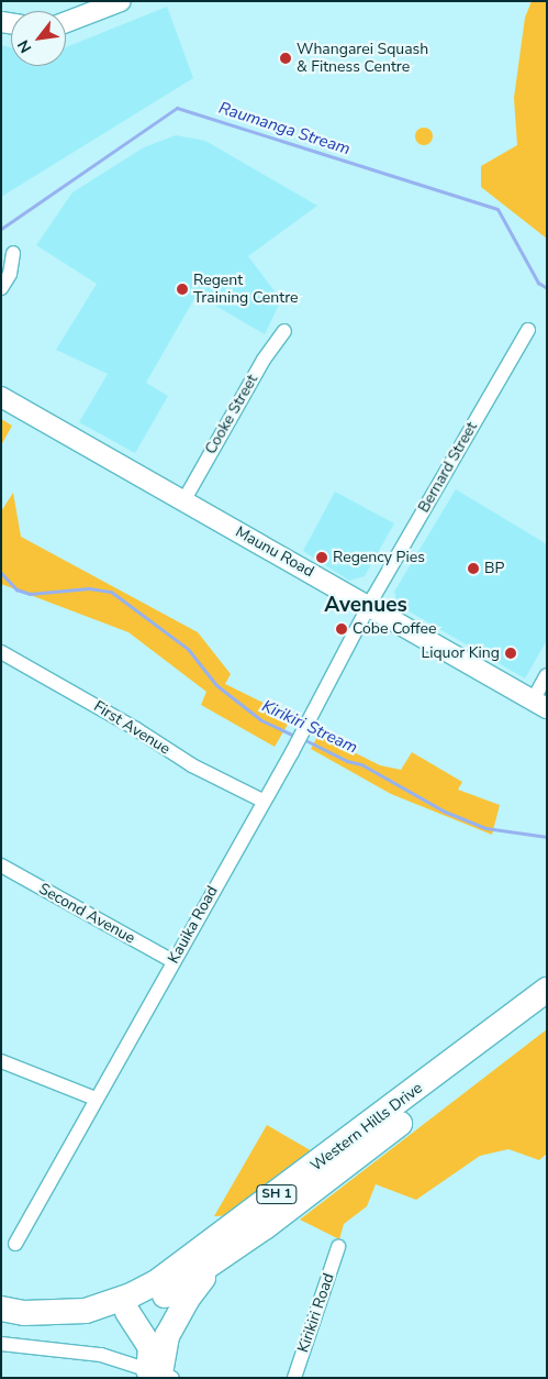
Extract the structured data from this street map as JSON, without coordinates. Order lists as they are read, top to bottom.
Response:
{
  "streets": {
    "highway": ["Western Hills Drive", "SH 1"],
    "main road": ["Maunu Road"],
    "street": [
      "Cooke Street",
      "Bernard Street",
      "First Avenue",
      "Second Avenue",
      "Kauika Road",
      "Kirikiri Road"
    ]
  },
  "crossings": [
    ["Cooke Street", "Maunu Road"],
    ["Bernard Street", "Maunu Road"],
    ["Bernard Street", "Kauika Road"],
    ["Maunu Road", "Kauika Road"],
    ["First Avenue", "Kauika Road"],
    ["Second Avenue", "Kauika Road"]
  ],
  "districts": ["Avenues"],
  "water": ["Raumanga Stream", "Kirikiri Stream"],
  "places": [
    "Whangarei Squash & Fitness Centre",
    "Regent Training Centre",
    "Regency Pies",
    "BP",
    "Cobe Coffee",
    "Liquor King"
  ],
  "north": "bottom left"
}
